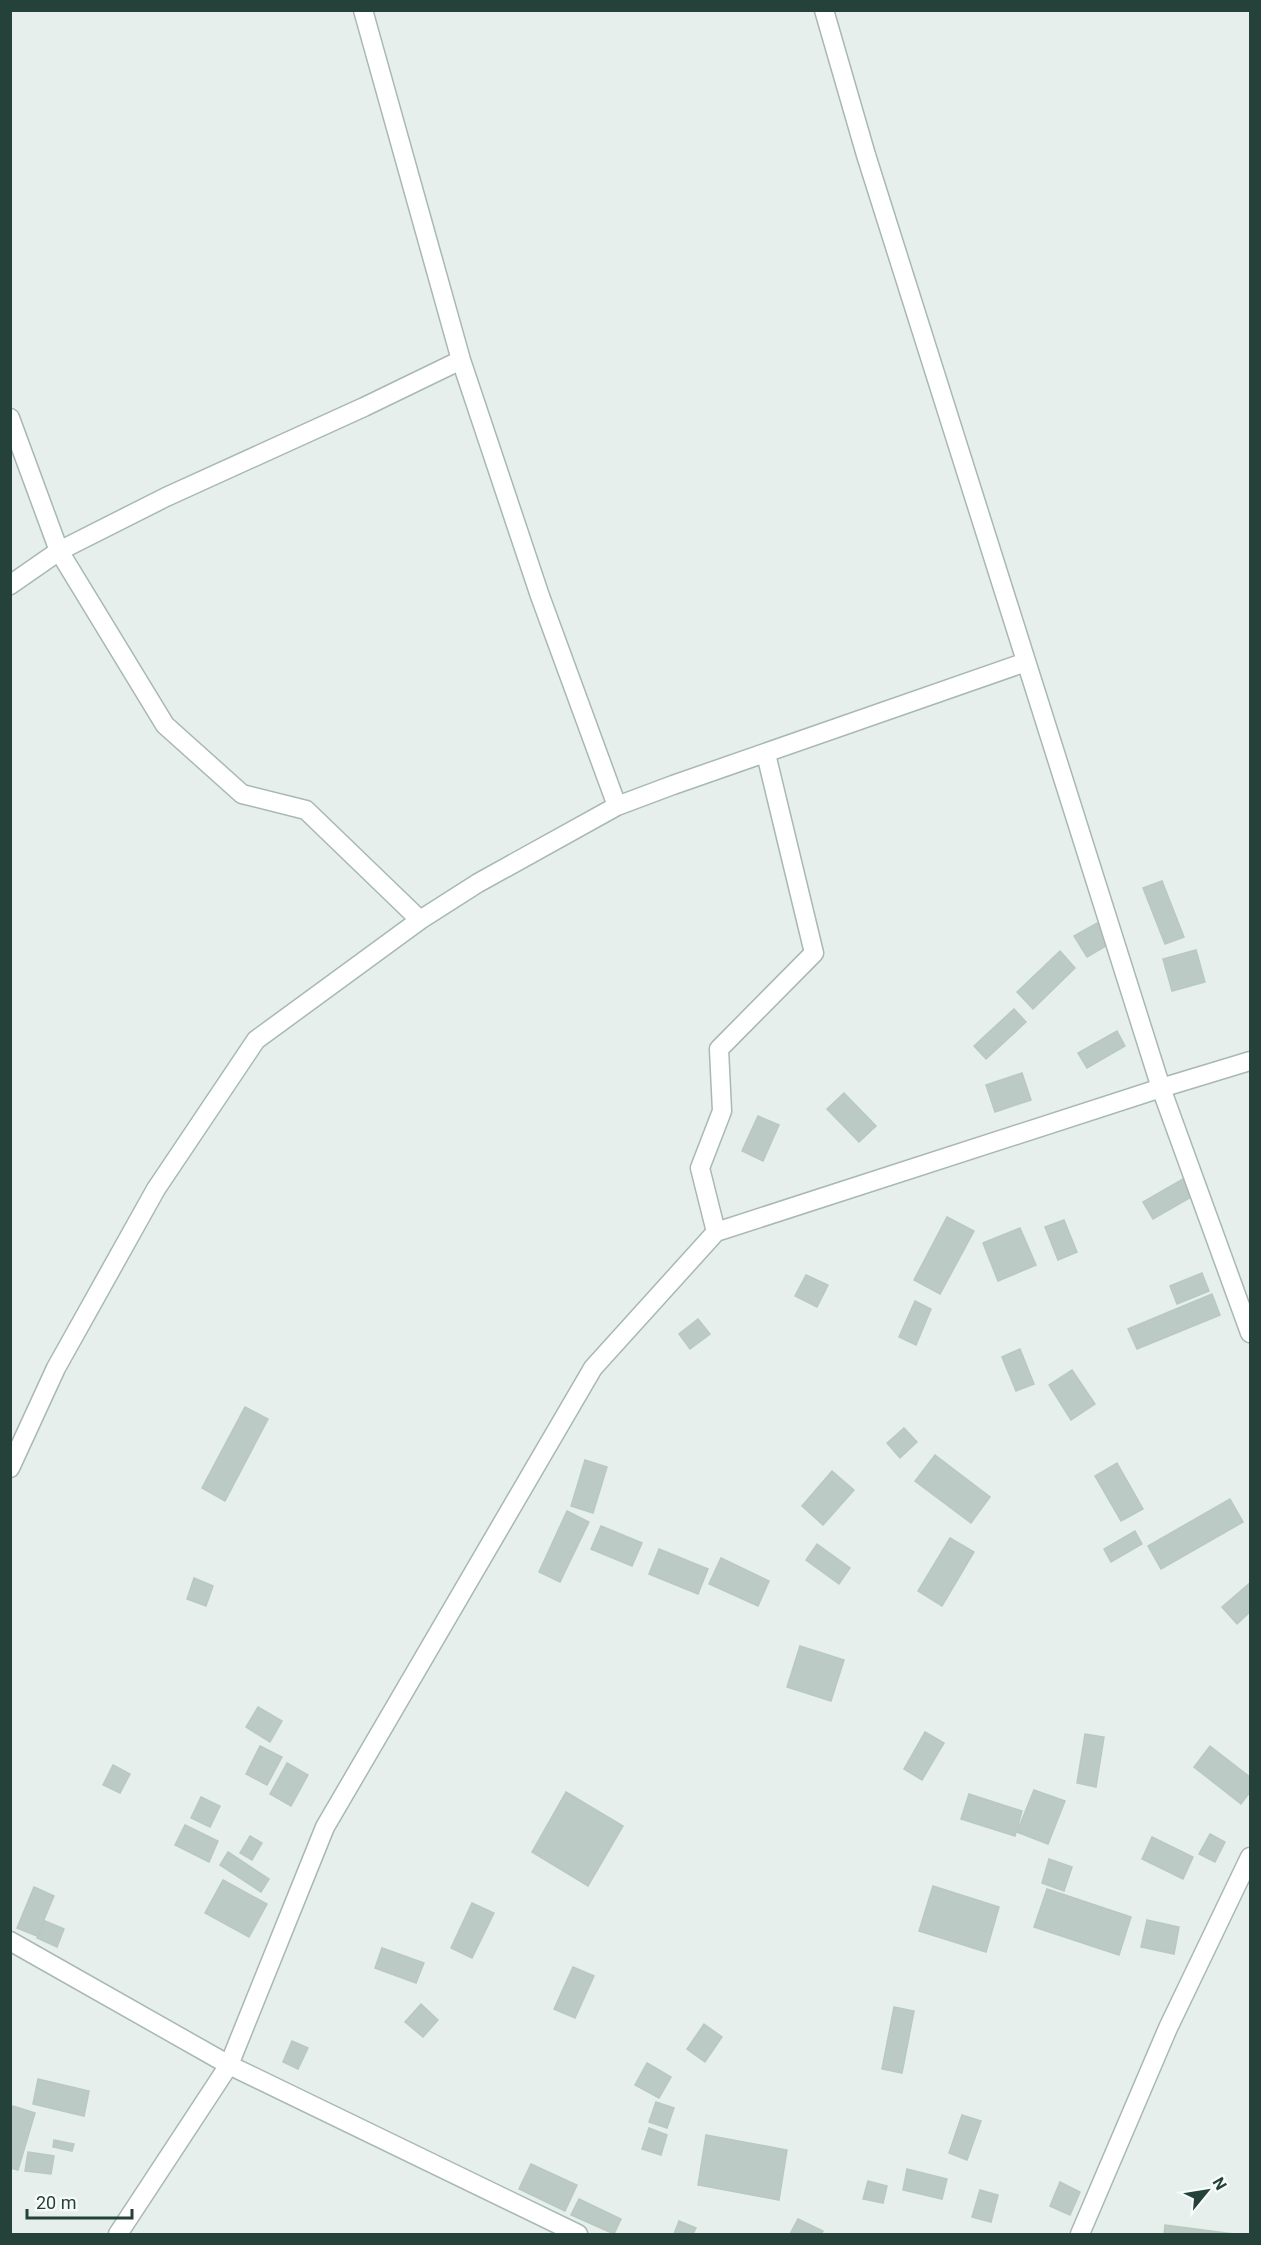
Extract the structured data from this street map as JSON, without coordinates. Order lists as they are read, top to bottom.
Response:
{
  "scale_bar": "20 m",
  "north": "top right"
}
